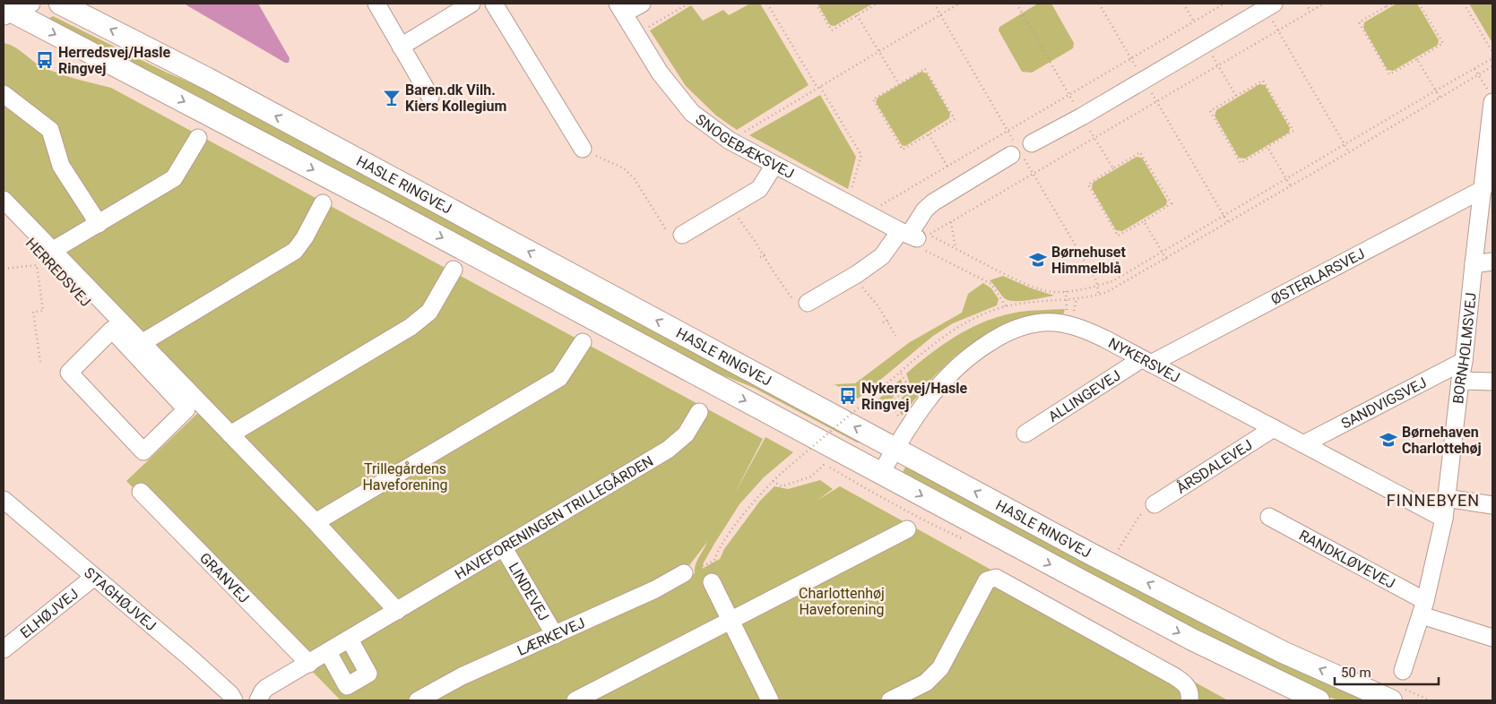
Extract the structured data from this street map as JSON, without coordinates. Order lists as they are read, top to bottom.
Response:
{
  "streets": {
    "main road": ["HASLE RINGVEJ"],
    "street": [
      "SNOGEBÆKSVEJ",
      "HERREDSVEJ",
      "ØSTERLARSVEJ",
      "BORNHOLMSVEJ",
      "NYKERSVEJ",
      "ALLINGEVEJ",
      "SANDVIGSVEJ",
      "ÅRSDALEVEJ",
      "HAVEFORENINGEN TRILLEGÅRDEN",
      "RANDKLØVEVEJ",
      "GRANVEJ",
      "LINDEVEJ",
      "STAGHØJVEJ",
      "ELHØJVEJ",
      "LÆRKEVEJ"
    ]
  },
  "crossings": [
    ["HASLE RINGVEJ", "NYKERSVEJ"],
    ["ØSTERLARSVEJ", "BORNHOLMSVEJ"],
    ["ØSTERLARSVEJ", "NYKERSVEJ"],
    ["ØSTERLARSVEJ", "ALLINGEVEJ"],
    ["BORNHOLMSVEJ", "NYKERSVEJ"],
    ["BORNHOLMSVEJ", "SANDVIGSVEJ"],
    ["BORNHOLMSVEJ", "RANDKLØVEVEJ"],
    ["NYKERSVEJ", "ALLINGEVEJ"],
    ["NYKERSVEJ", "SANDVIGSVEJ"],
    ["NYKERSVEJ", "ÅRSDALEVEJ"],
    ["HAVEFORENINGEN TRILLEGÅRDEN", "GRANVEJ"],
    ["HAVEFORENINGEN TRILLEGÅRDEN", "LINDEVEJ"],
    ["LINDEVEJ", "LÆRKEVEJ"],
    ["STAGHØJVEJ", "ELHØJVEJ"]
  ],
  "districts": ["FINNEBYEN"],
  "parks": ["Trillegårdens Haveforening", "Charlottenhøj Haveforening"],
  "places": {
    "bus stop": ["Herredsvej/Hasle Ringvej", "Nykersvej/Hasle Ringvej"],
    "bar": ["Baren.dk Vilh. Kiers Kollegium"],
    "school or university": ["Børnehuset Himmelblå", "Børnehaven Charlottehøj"]
  },
  "scale_bar": "50 m"
}
